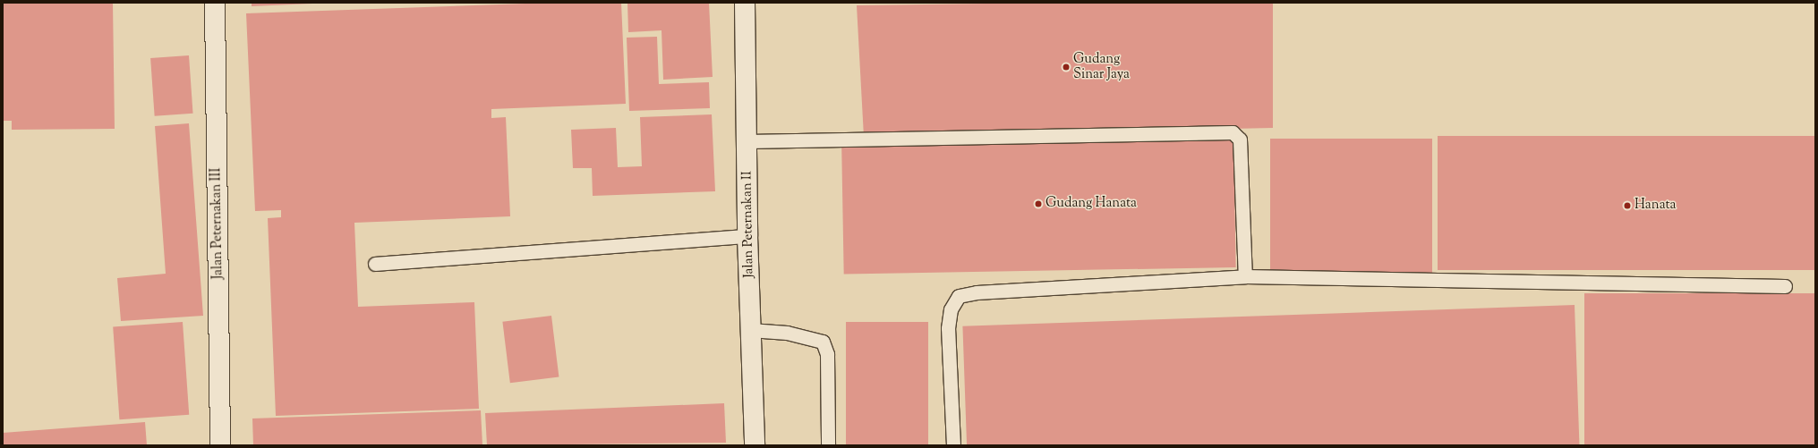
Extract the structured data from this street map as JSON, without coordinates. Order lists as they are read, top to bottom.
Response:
{
  "streets": {
    "street": ["Jalan Peternakan III", "Jalan Peternakan II"]
  },
  "places": ["Gudang Sinar Jaya", "Gudang Hanata", "Hanata"]
}
